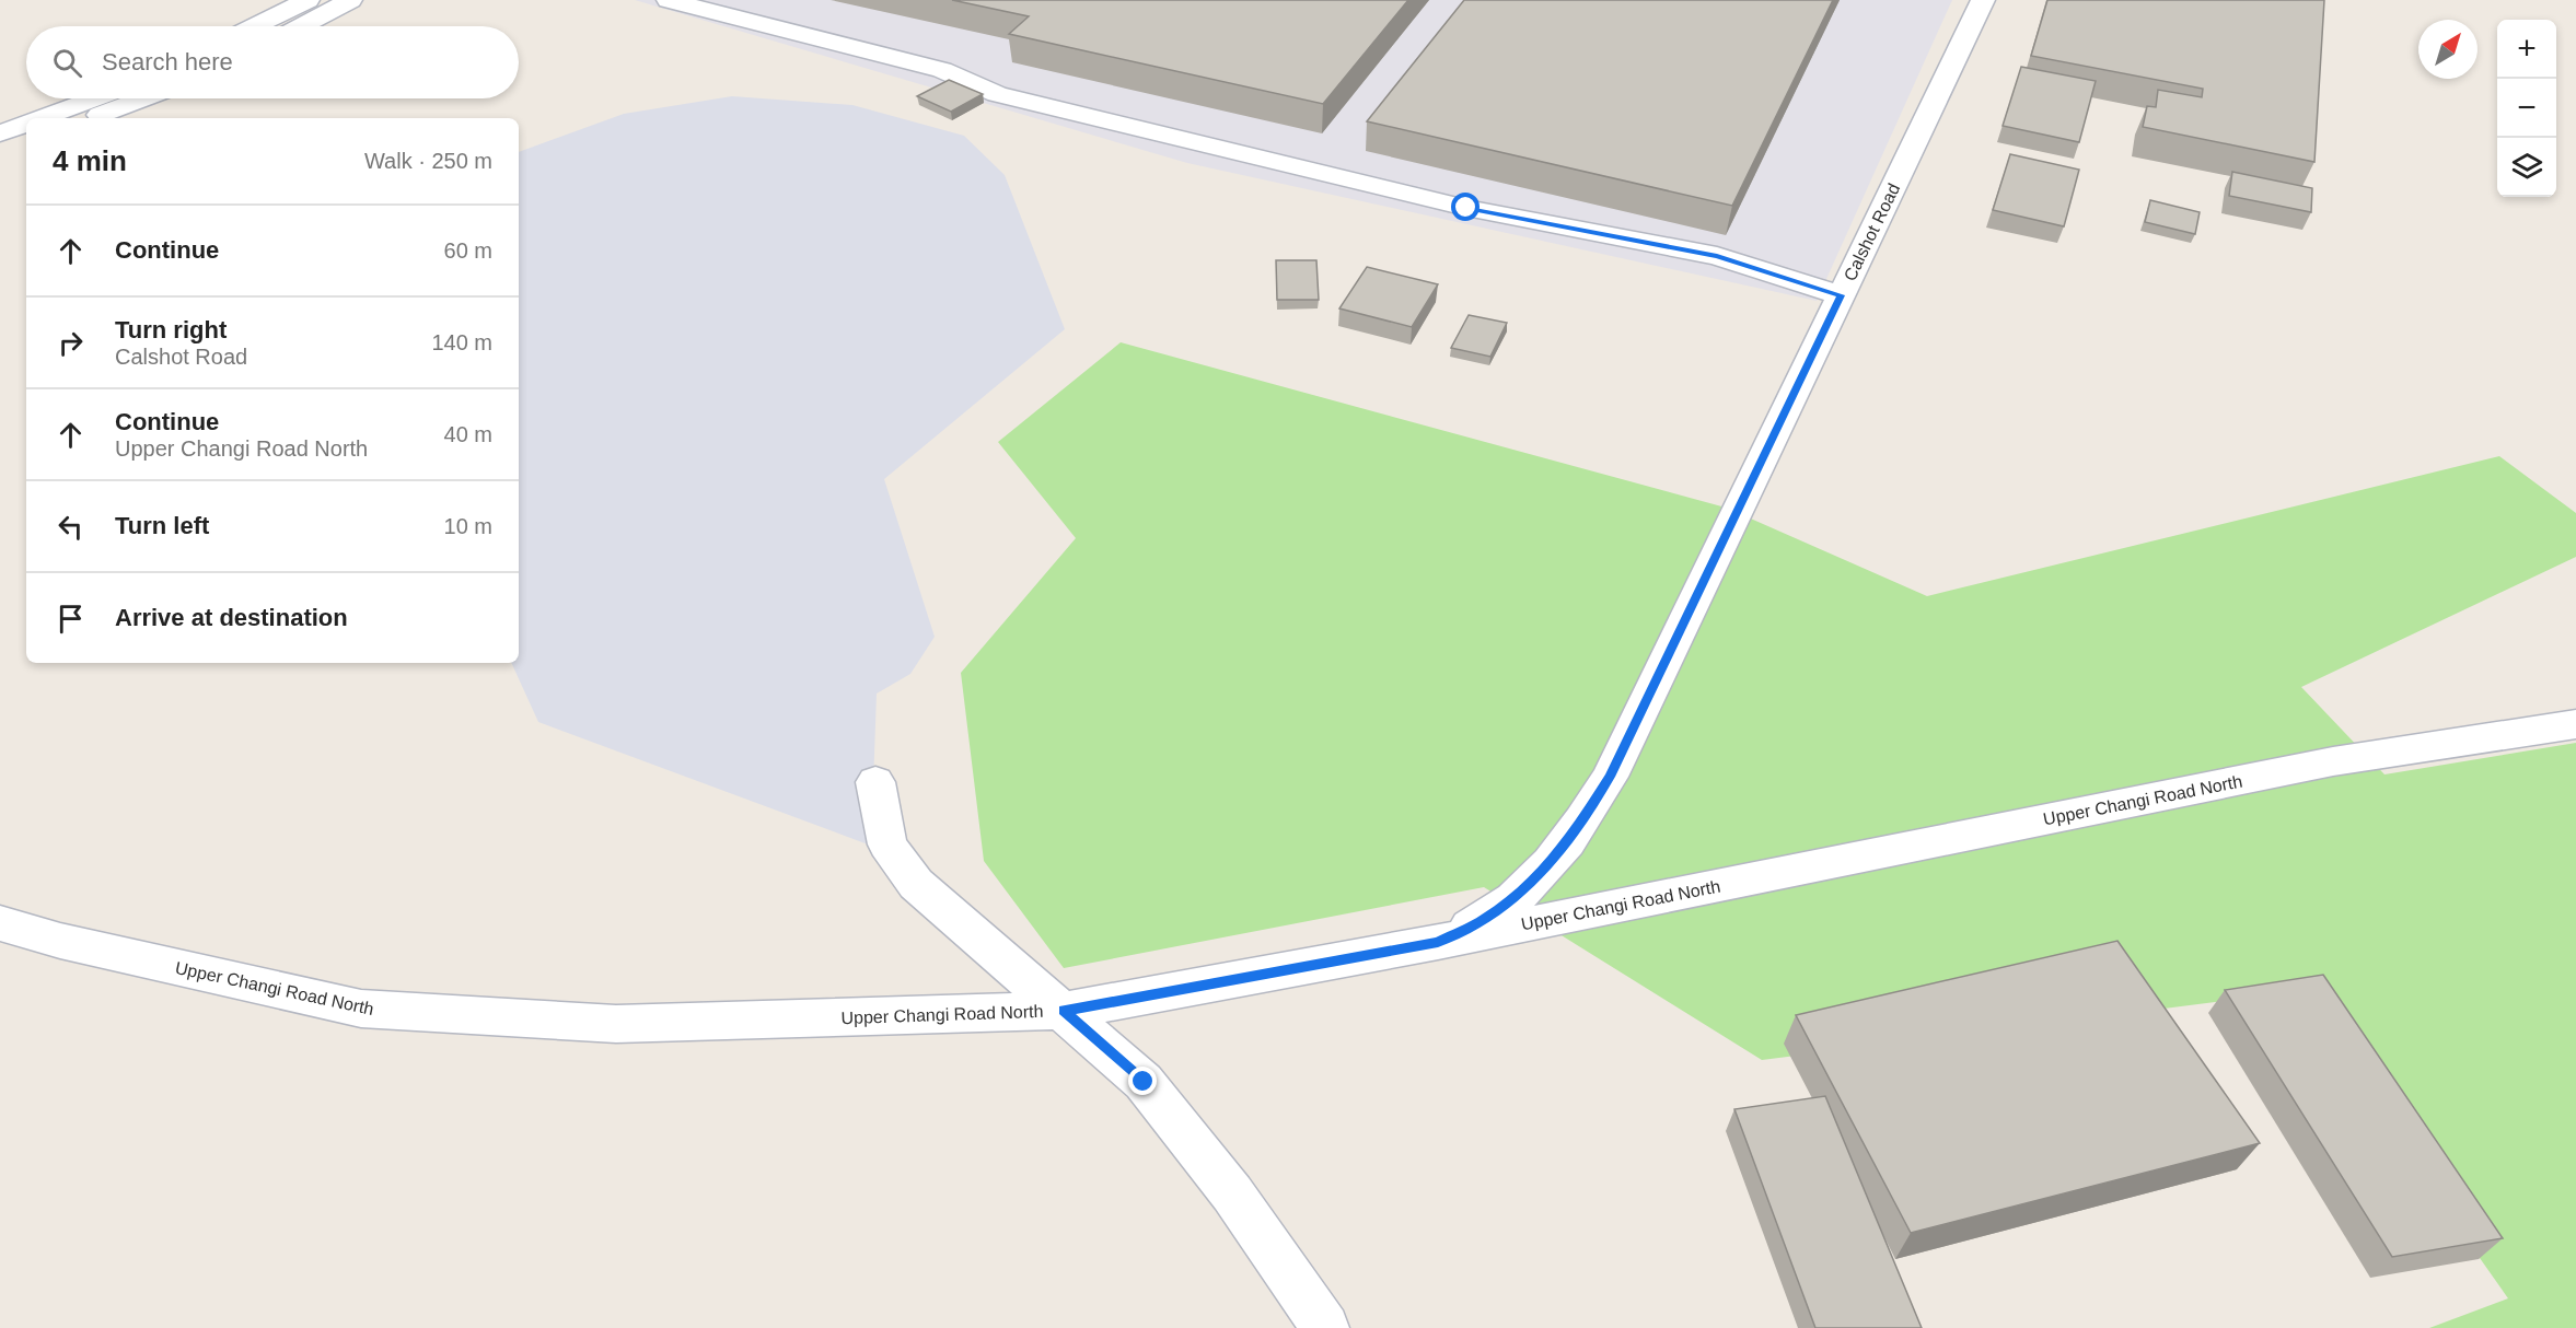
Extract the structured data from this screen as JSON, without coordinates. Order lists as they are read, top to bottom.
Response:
{
  "streets": {
    "street": ["Calshot Road", "Upper Changi Road North"]
  },
  "crossings": [
    ["Calshot Road", "Upper Changi Road North"]
  ],
  "north": "top right",
  "page": {
    "map_buttons": ["+", "−"],
    "search": "Search here",
    "heading": ["4 min", "Walk · 250 m"],
    "list": [
      ["Continue", "60 m"],
      ["Turn right", "Calshot Road", "140 m"],
      ["Continue", "Upper Changi Road North", "40 m"],
      ["Turn left", "10 m"],
      "Arrive at destination"
    ]
  }
}
